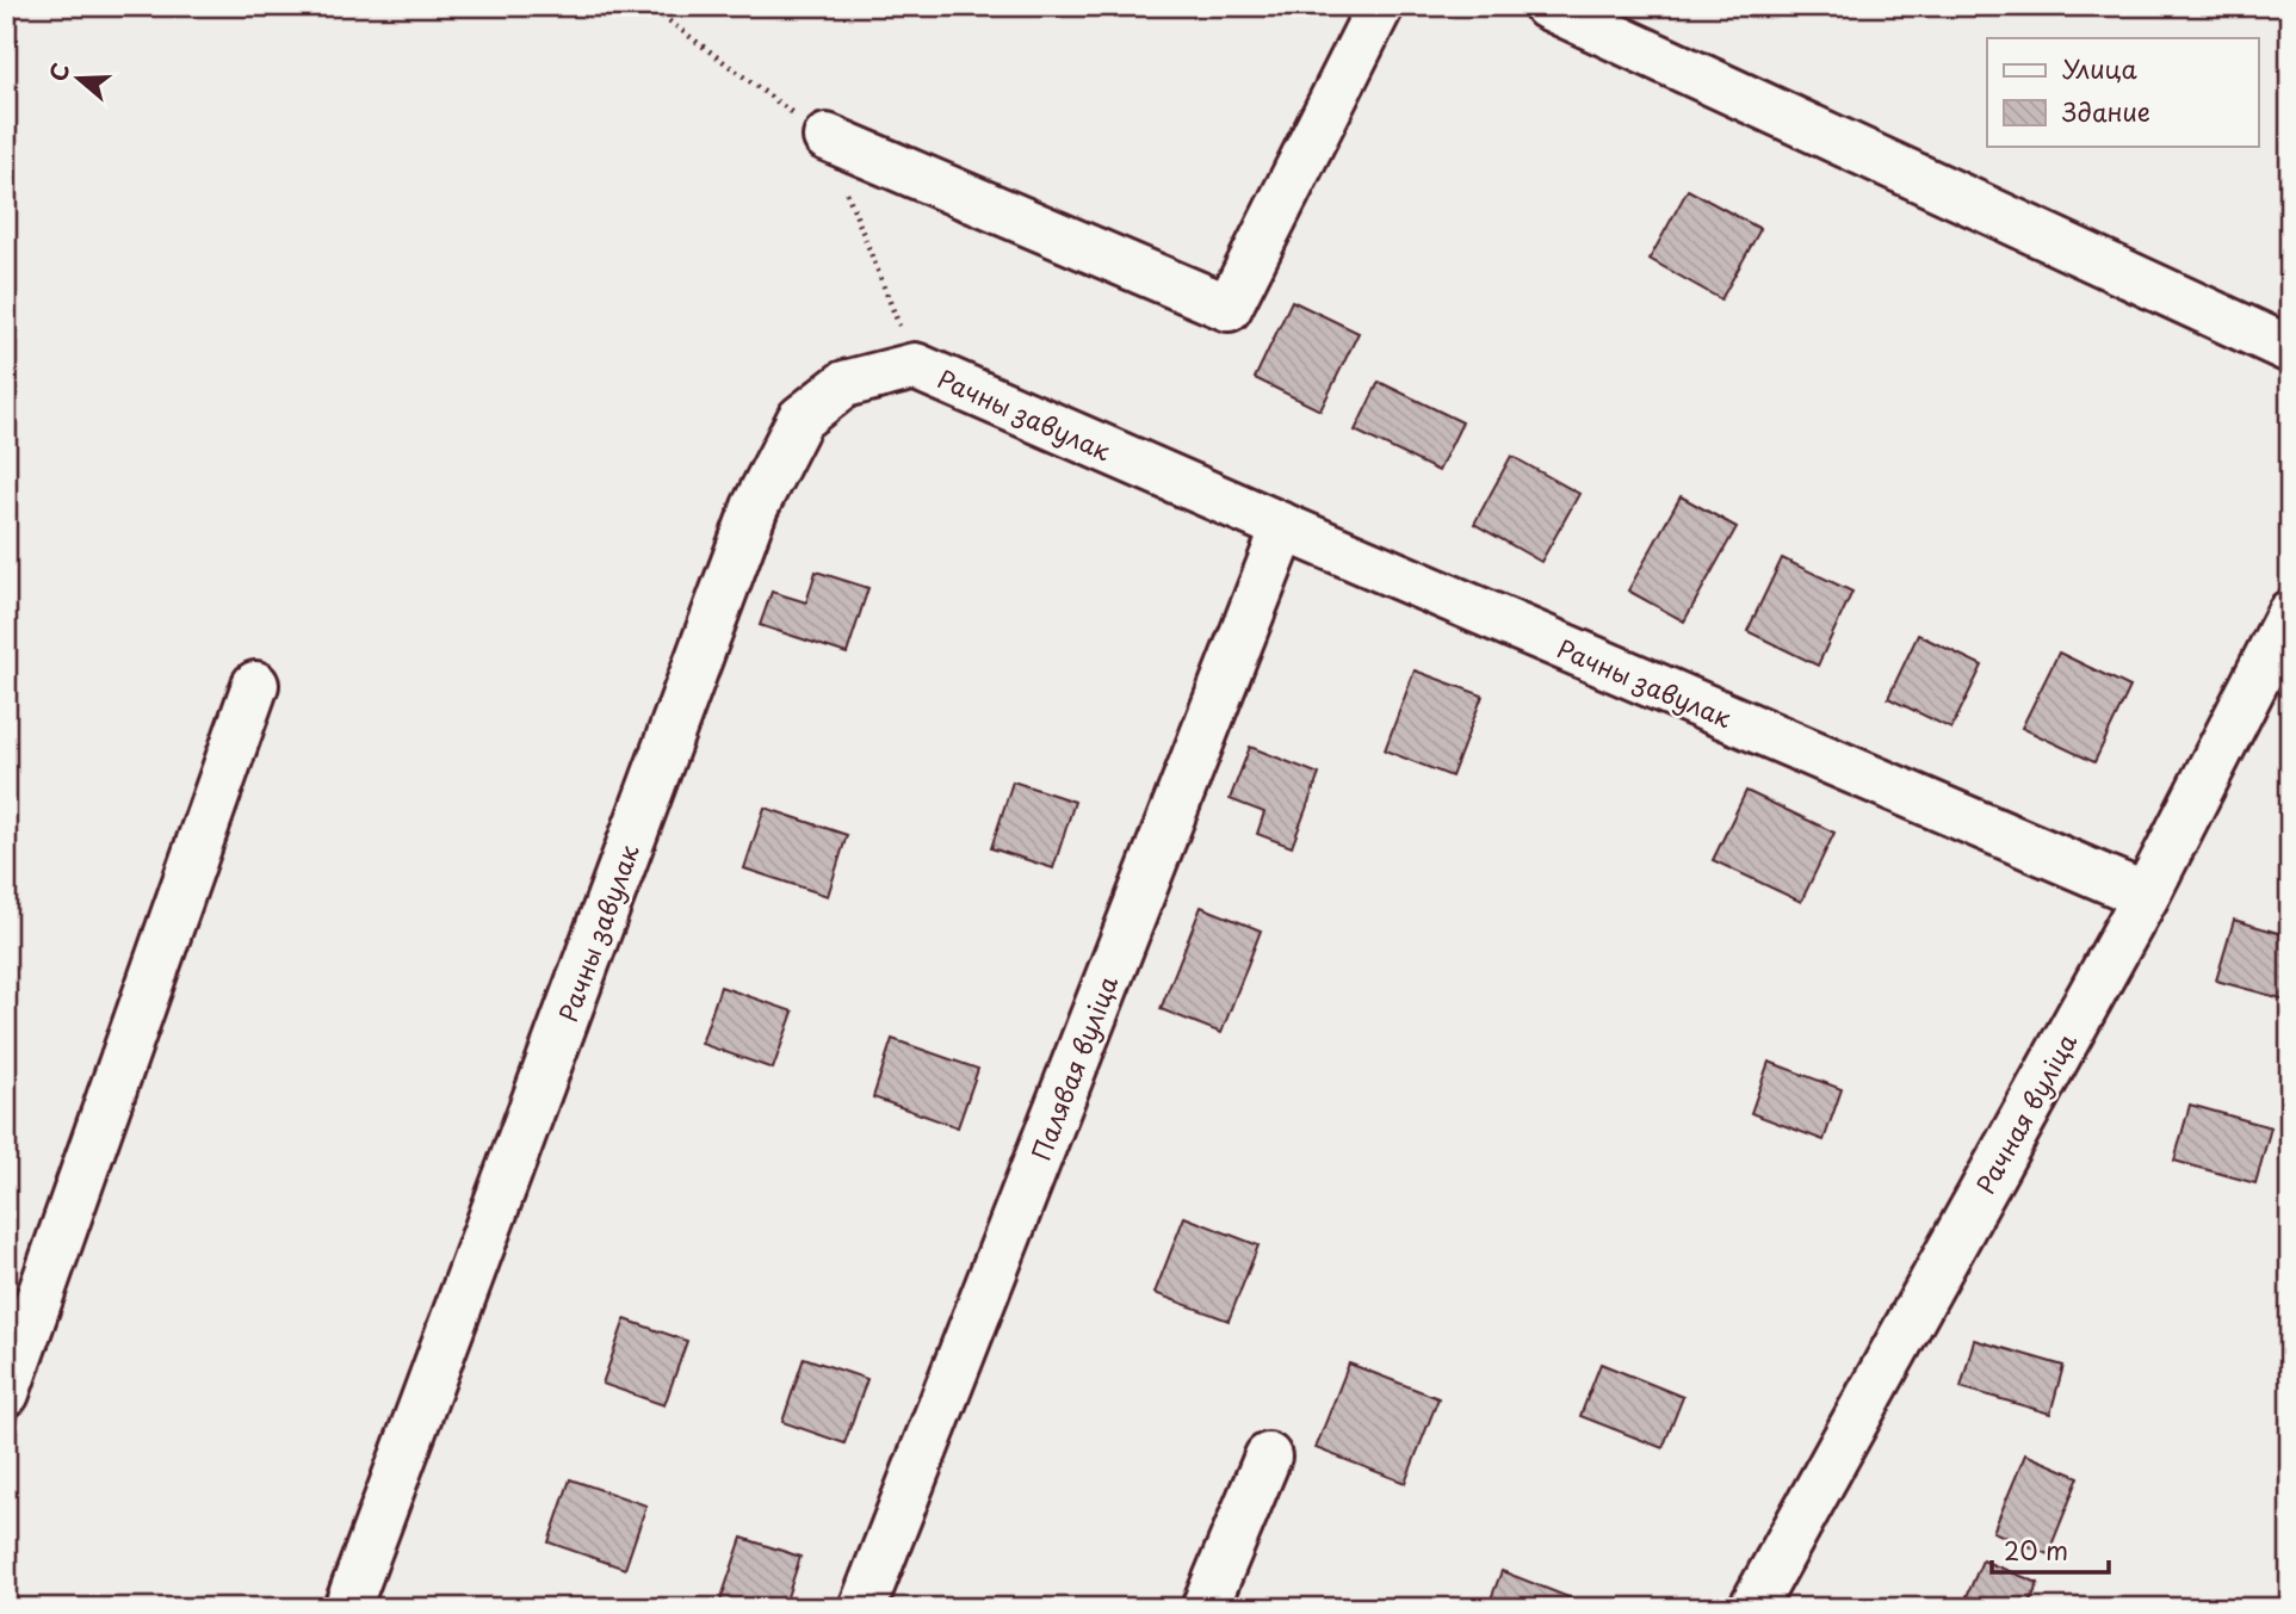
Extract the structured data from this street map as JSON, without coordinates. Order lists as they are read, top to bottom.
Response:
{
  "streets": {
    "street": ["Рачны завулак", "Палявая вуліца", "Рачная вуліца"]
  },
  "crossings": [
    ["Рачны завулак", "Палявая вуліца"],
    ["Рачны завулак", "Рачная вуліца"]
  ],
  "legend": ["Улица", "Здание"],
  "scale_bar": "20 m",
  "north": "left"
}
